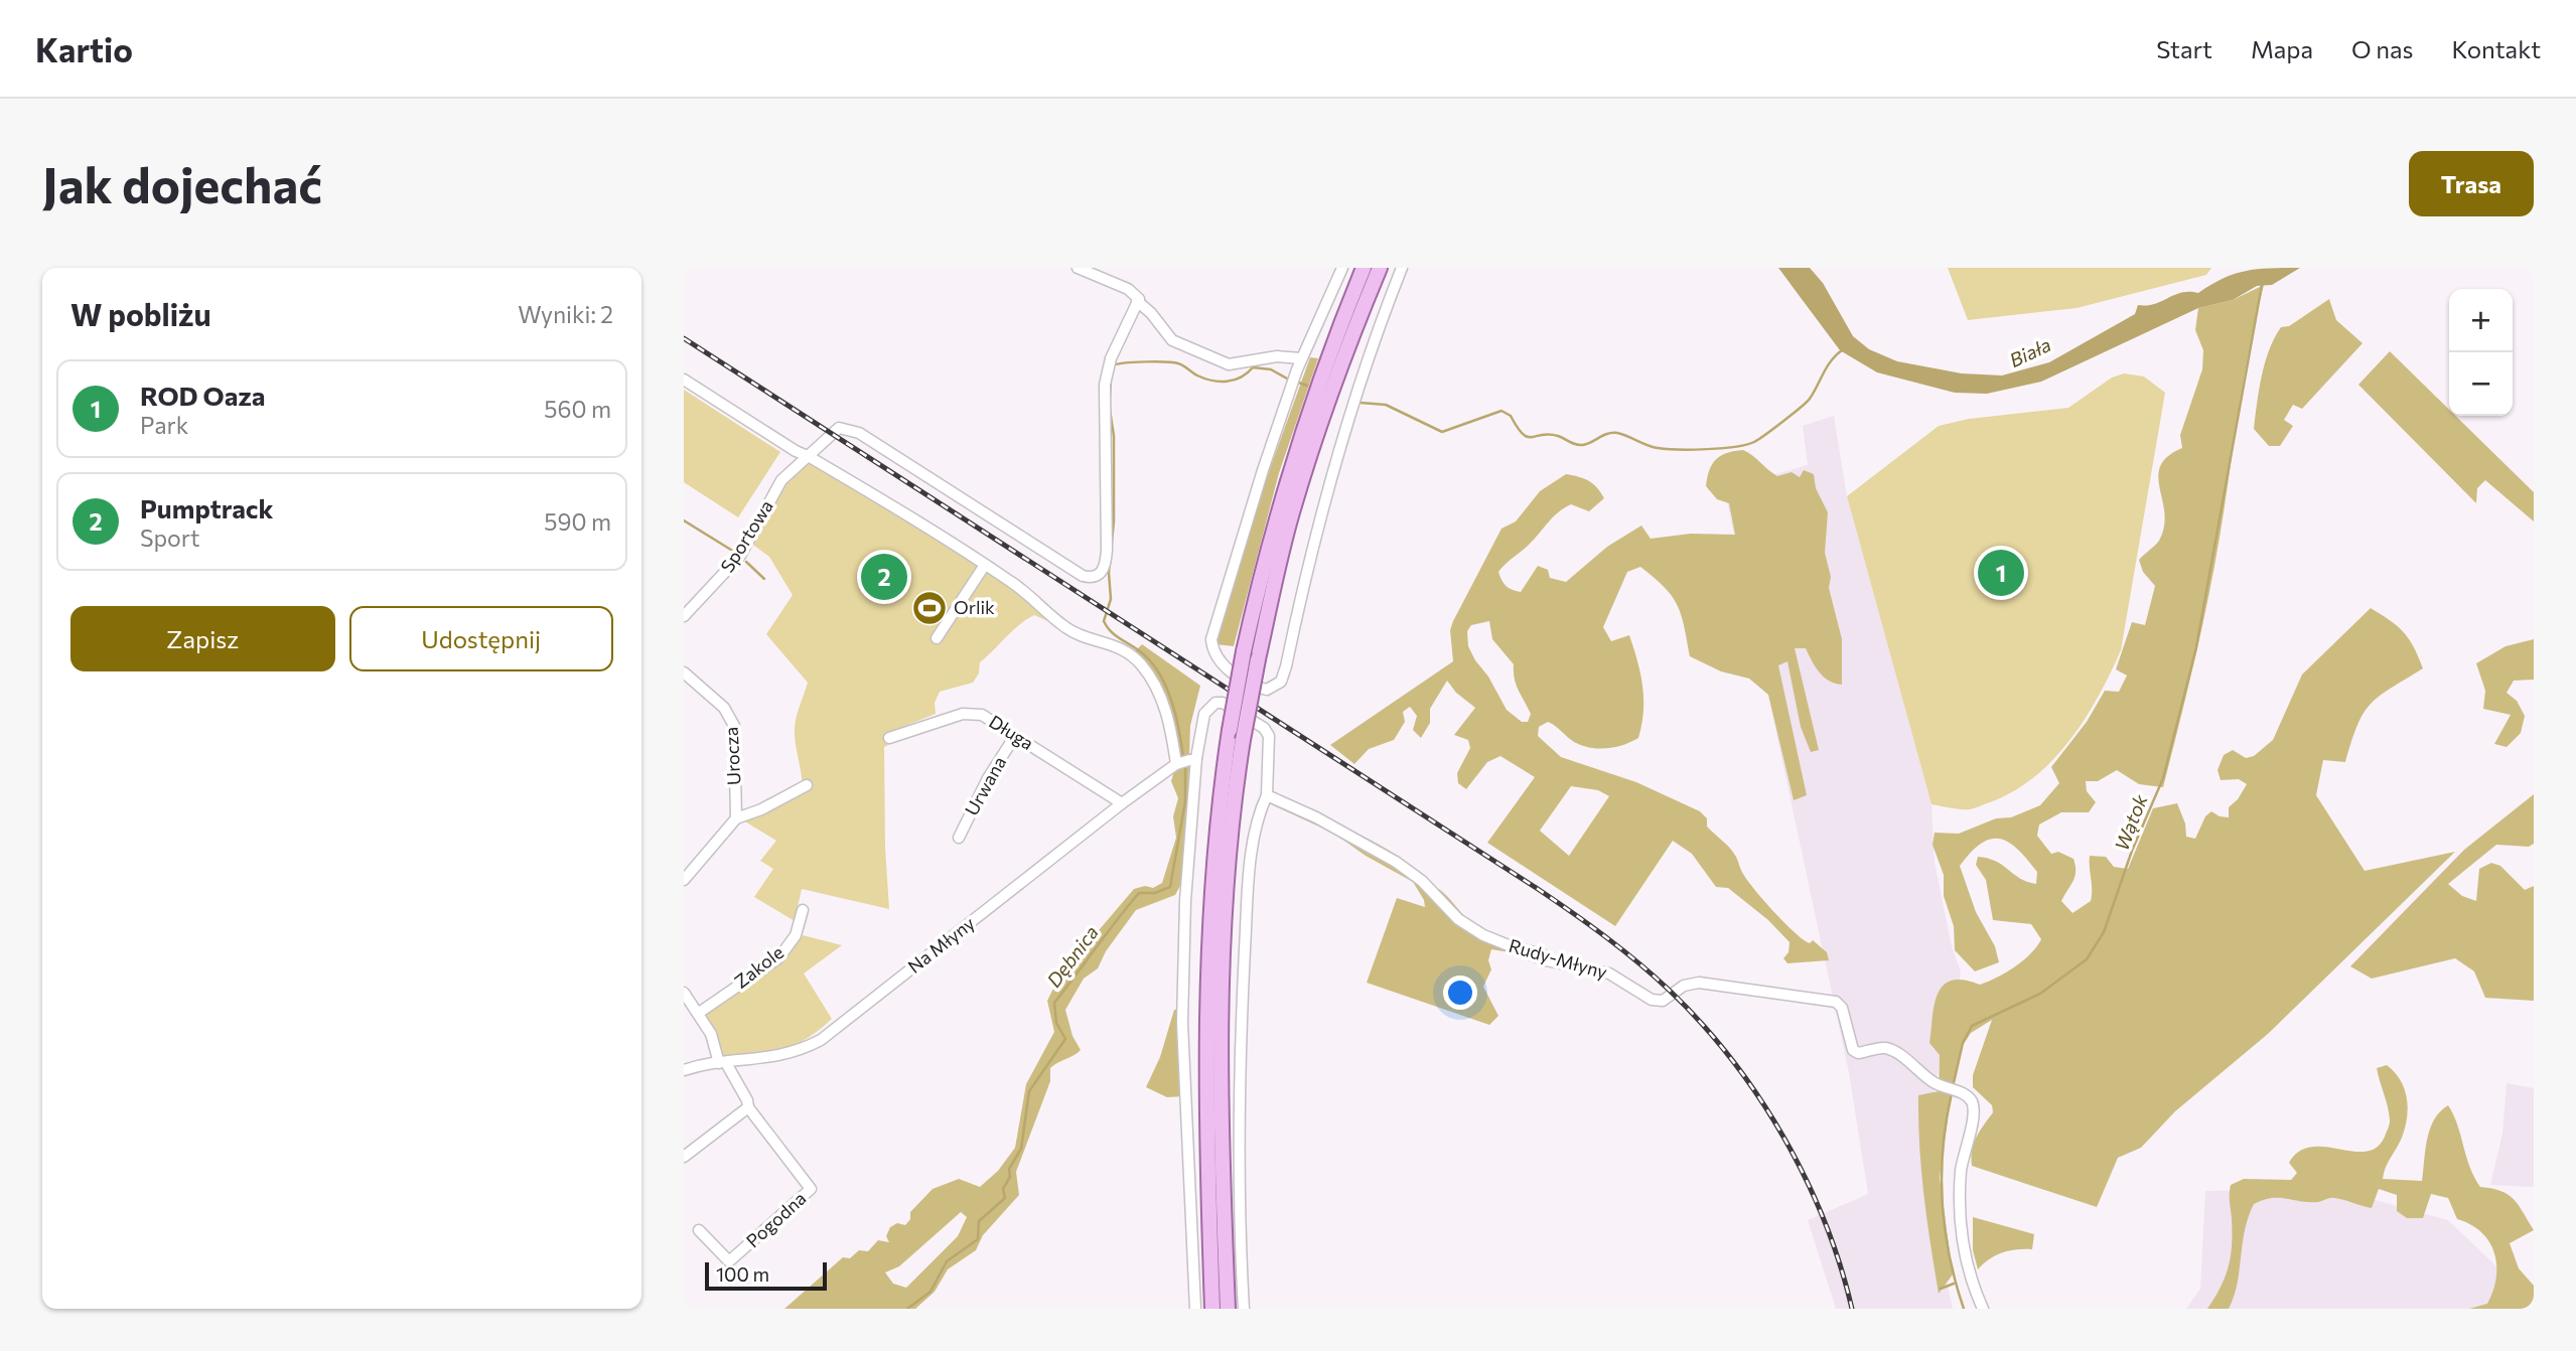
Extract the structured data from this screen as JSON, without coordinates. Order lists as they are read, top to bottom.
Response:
{
  "streets": {
    "street": [
      "Sportowa",
      "Długa",
      "Urocza",
      "Urwana",
      "Na Młyny",
      "Rudy-Młyny",
      "Zakole",
      "Pogodna"
    ]
  },
  "crossings": [
    ["Długa", "Urwana"],
    ["Długa", "Na Młyny"]
  ],
  "water": ["Biała", "Wątok", "Dębnica"],
  "places": {
    "sports": ["Orlik"]
  },
  "scale_bar": "100 m",
  "page": {
    "header": "Kartio",
    "nav": [
      "Start",
      "Mapa",
      "O nas",
      "Kontakt"
    ],
    "buttons": [
      "Trasa",
      ["Zapisz", "Udostępnij"]
    ],
    "title": "Jak dojechać",
    "heading": ["W pobliżu", "Wyniki: 2"],
    "map_buttons": ["+", "−"],
    "list": [
      {
        "mark": "1",
        "name": "ROD Oaza",
        "note": "Park",
        "value": "560 m"
      },
      {
        "mark": "2",
        "name": "Pumptrack",
        "note": "Sport",
        "value": "590 m"
      }
    ],
    "pins": ["1", "2"],
    "scale": "100 m"
  }
}
